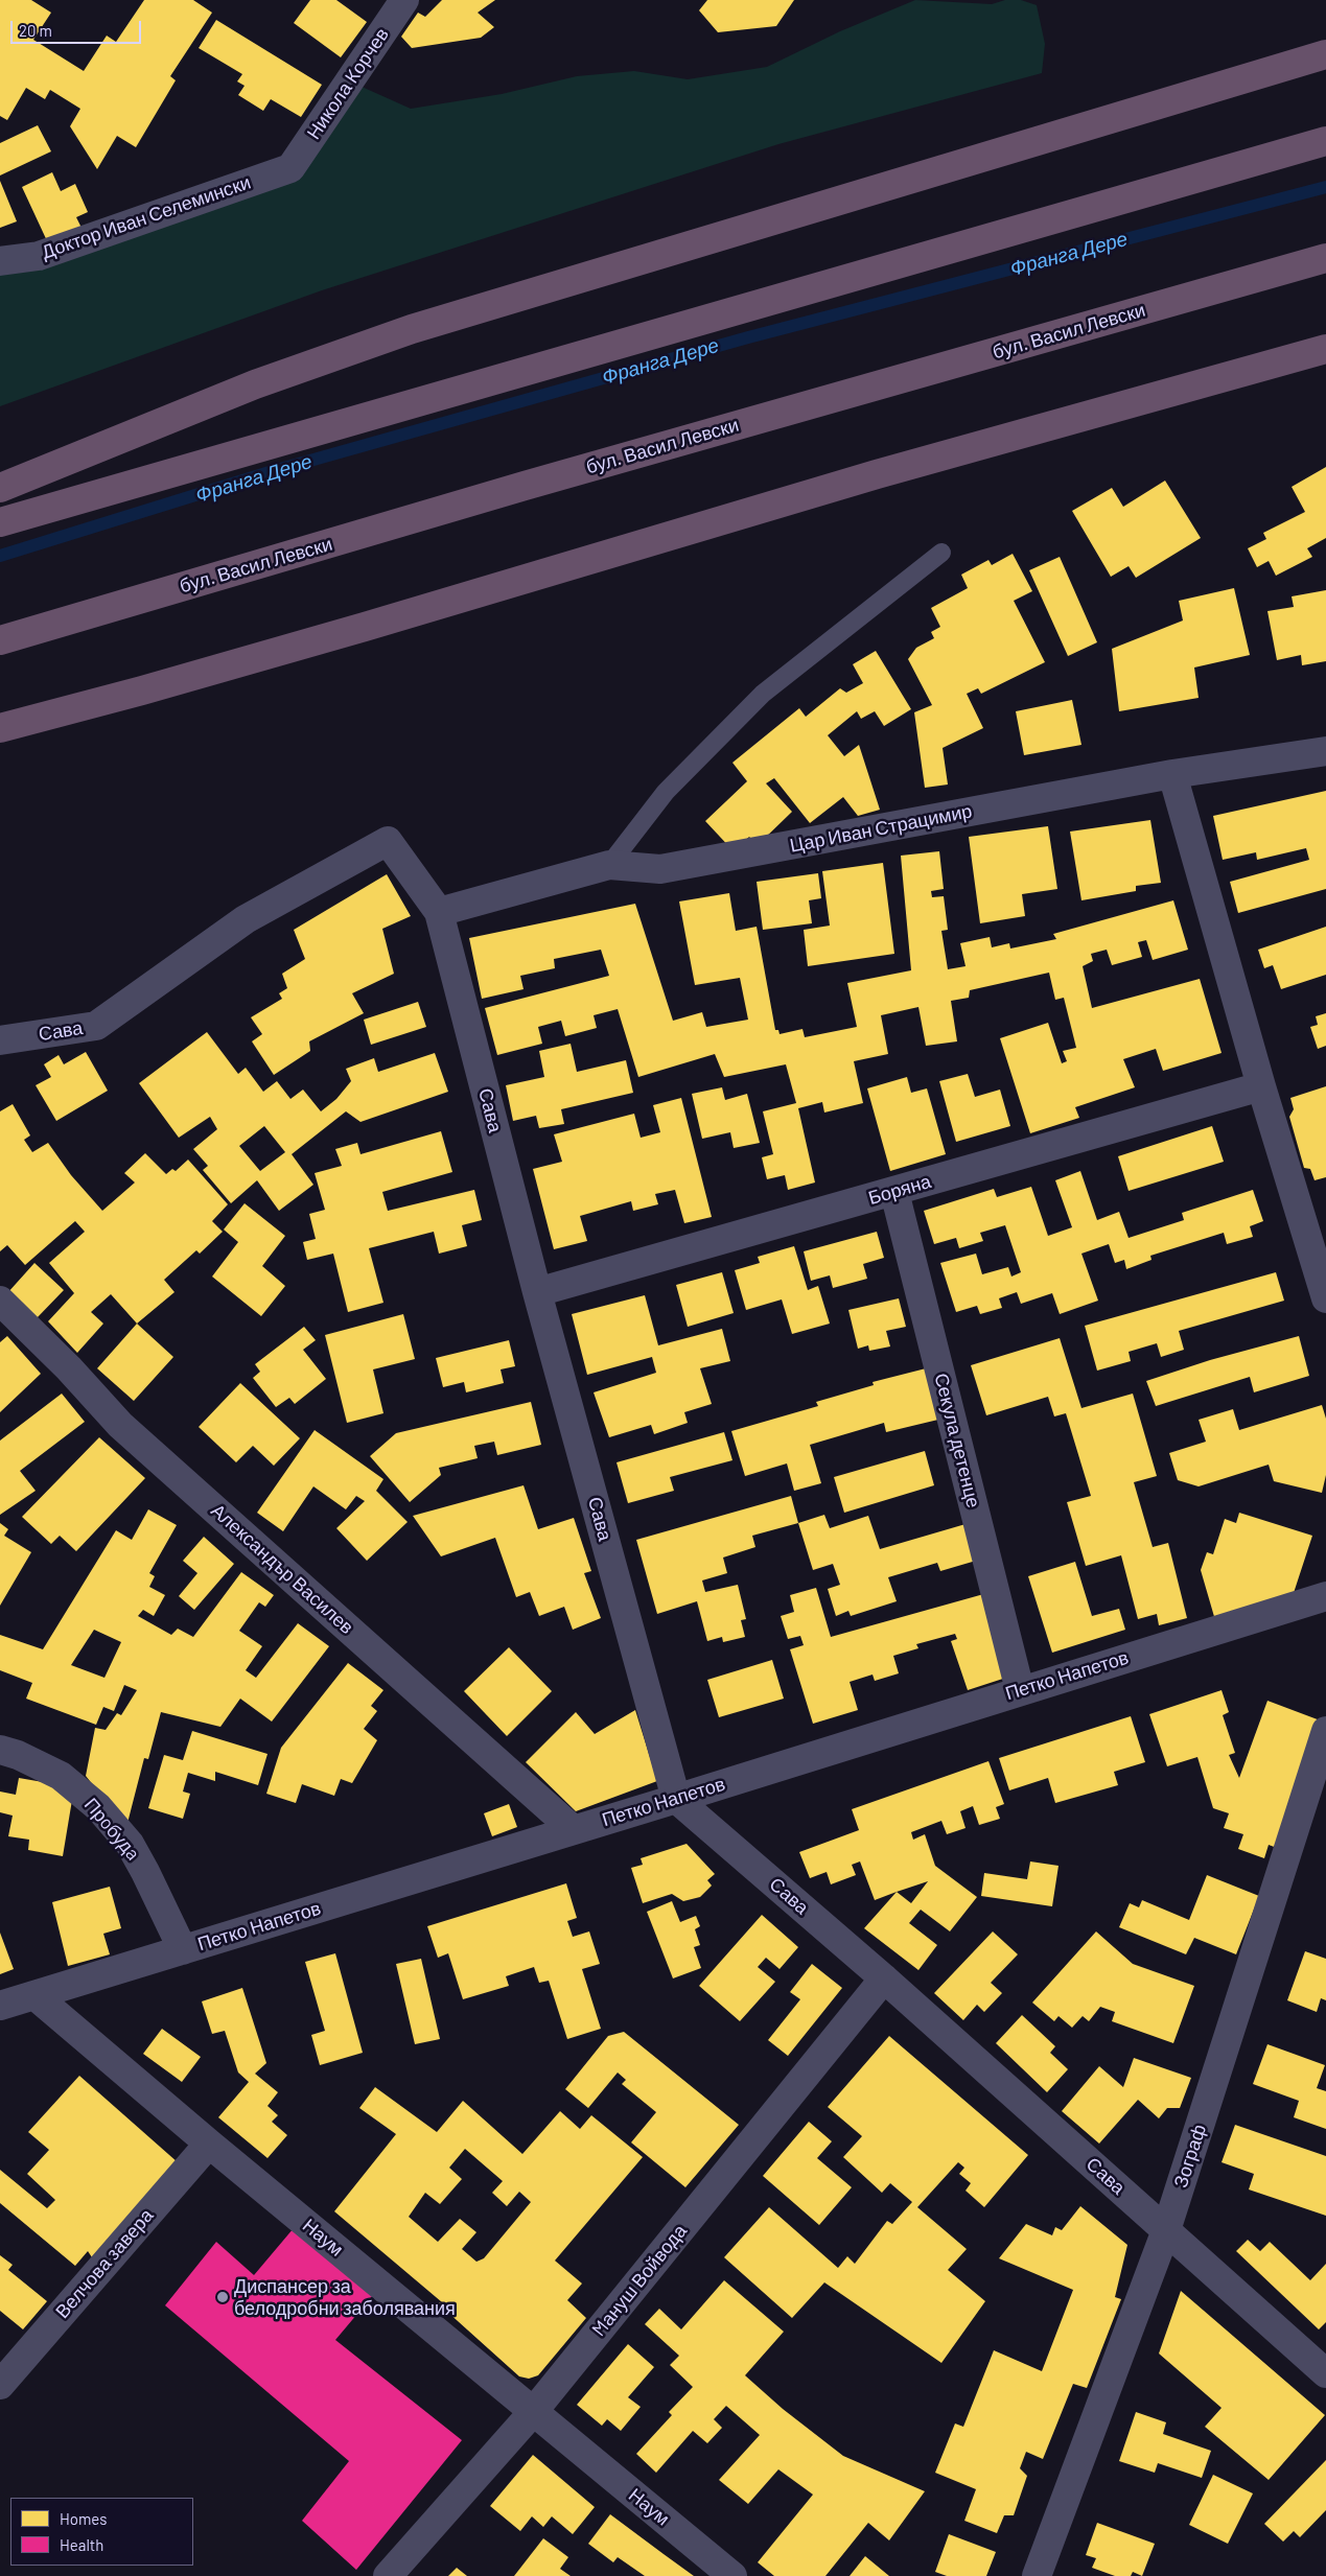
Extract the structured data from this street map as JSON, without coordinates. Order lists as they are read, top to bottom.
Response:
{
  "streets": {
    "highway": ["бул. Васил Левски"],
    "street": [
      "Никола Корчев",
      "Доктор Иван Селемински",
      "Цар Иван Страцимир",
      "Сава",
      "Боряна",
      "Секула детенце",
      "Александър Василев",
      "Петко Напетов",
      "Прoбудa",
      "Зограф",
      "Наум",
      "Велчова завера",
      "Mануш Войвода"
    ]
  },
  "crossings": [
    ["Никола Корчев", "Доктор Иван Селемински"],
    ["Цар Иван Страцимир", "Сава"],
    ["Сава", "Боряна"],
    ["Сава", "Петко Напетов"],
    ["Сава", "Зограф"],
    ["Сава", "Mануш Войвода"],
    ["Боряна", "Секула детенце"],
    ["Секула детенце", "Петко Напетов"],
    ["Александър Василев", "Петко Напетов"],
    ["Петко Напетов", "Прoбудa"],
    ["Петко Напетов", "Наум"],
    ["Наум", "Велчова завера"],
    ["Наум", "Mануш Войвода"]
  ],
  "water": ["Франга Дере"],
  "places": ["Диспансер за белодробни заболявания"],
  "legend": ["Homes", "Health"],
  "scale_bar": "20 m"
}
